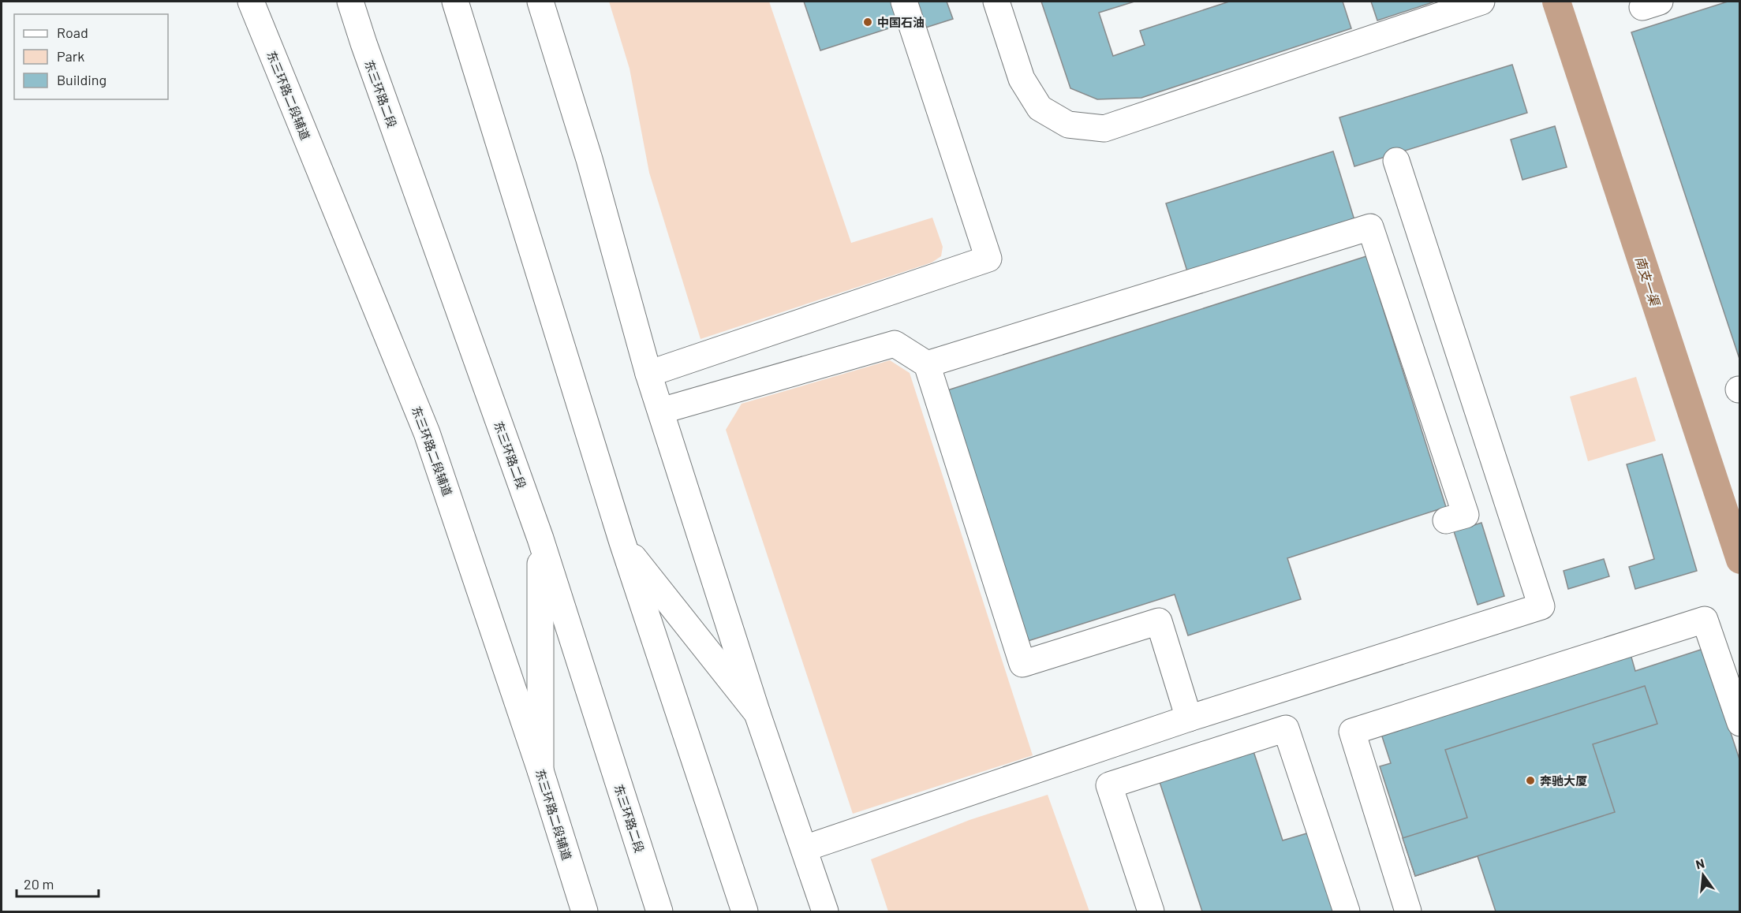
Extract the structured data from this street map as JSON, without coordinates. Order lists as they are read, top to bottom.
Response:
{
  "streets": {
    "main road": ["东三环路二段", "东三环路二段辅道"]
  },
  "water": ["南支一渠"],
  "places": ["中国石油", "奔驰大厦"],
  "legend": ["Road", "Park", "Building"],
  "scale_bar": "20 m",
  "north": "top"
}
